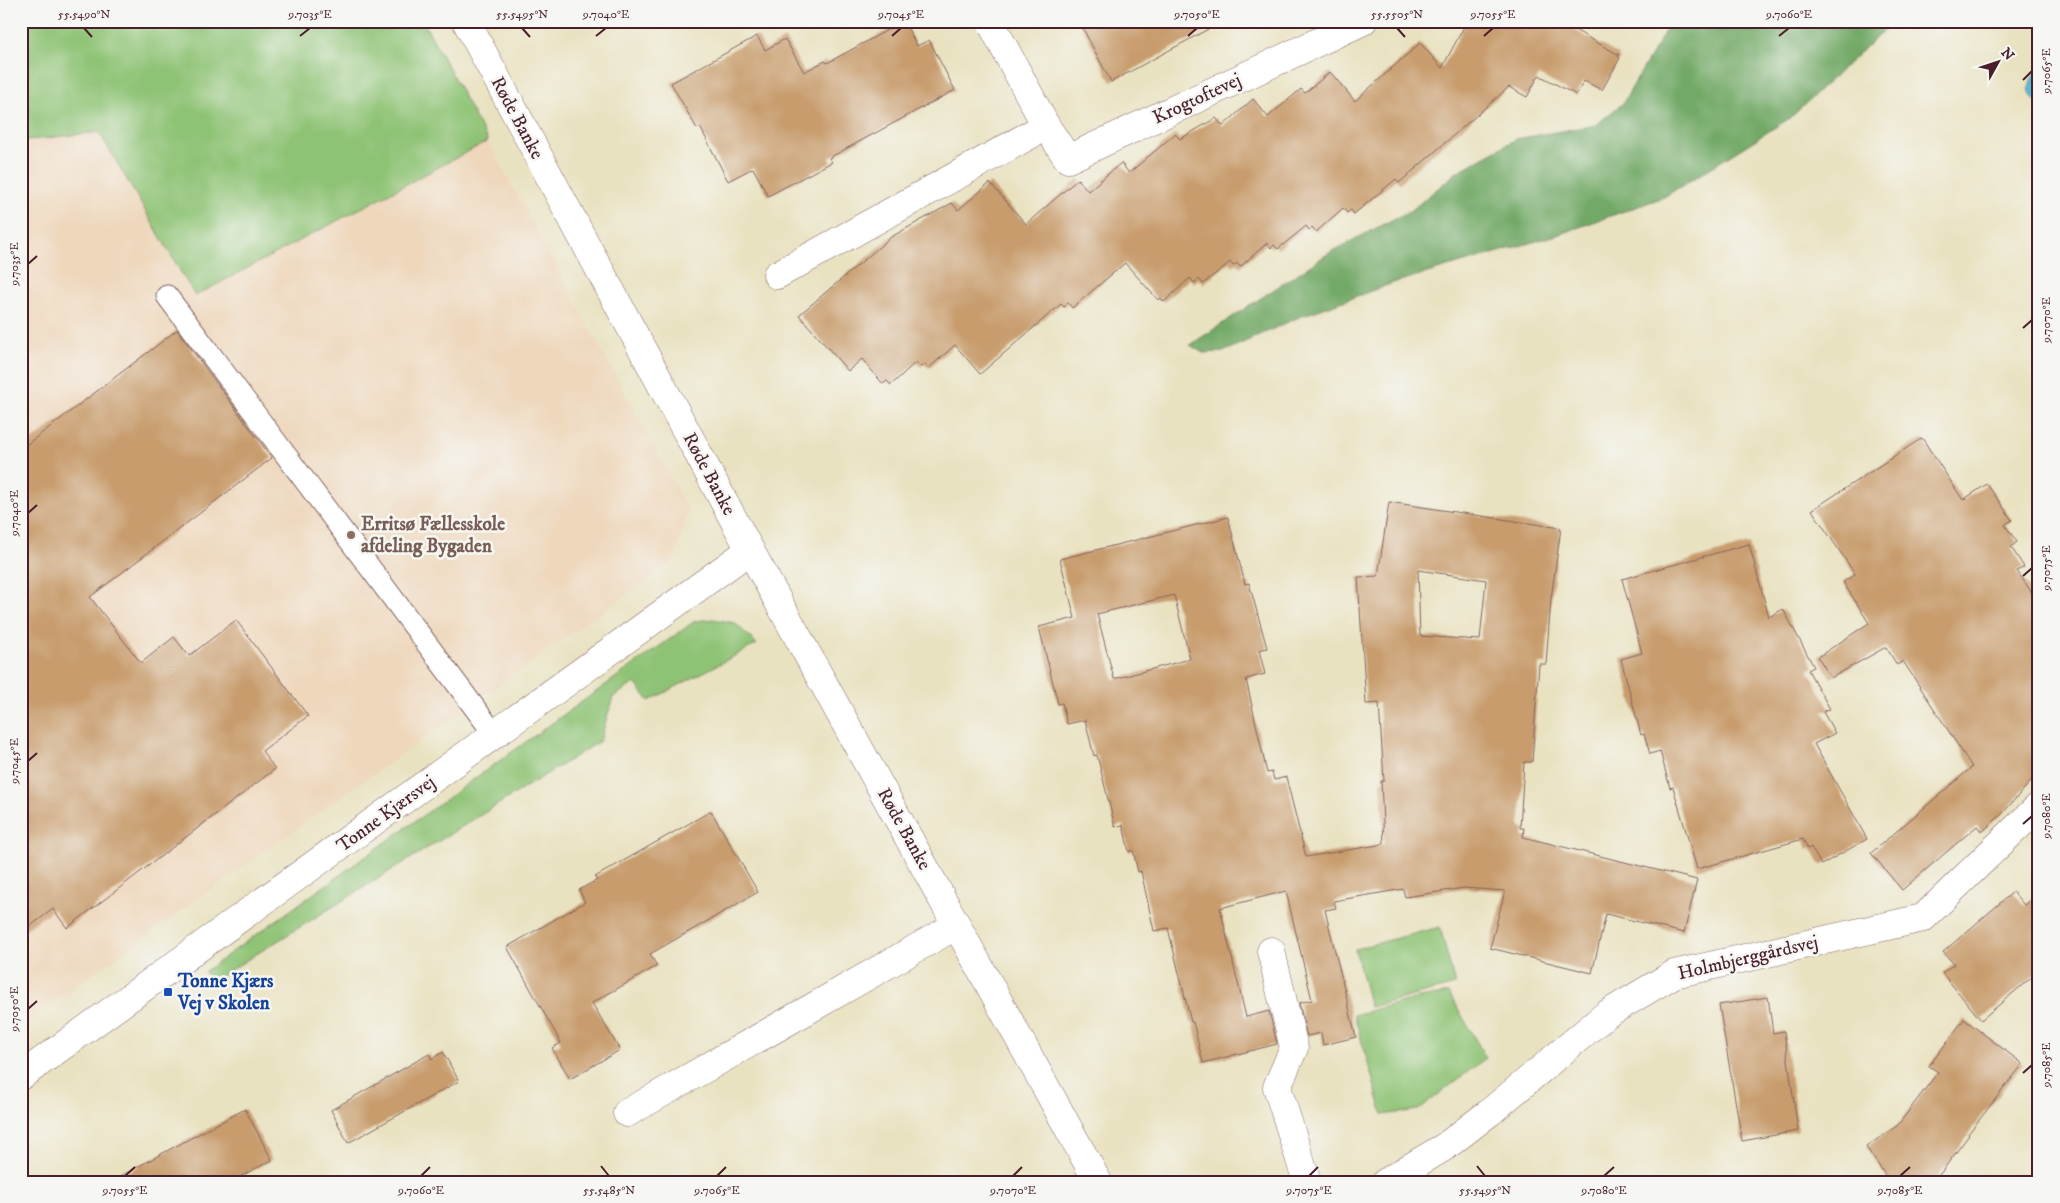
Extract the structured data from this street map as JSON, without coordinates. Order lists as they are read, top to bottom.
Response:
{
  "streets": {
    "street": [
      "Krogtoftevej",
      "Røde Banke",
      "Tonne Kjærsvej",
      "Holmbjerggårdsvej"
    ]
  },
  "crossings": [
    ["Røde Banke", "Tonne Kjærsvej"]
  ],
  "places": {
    "other": ["Erritsø Fællesskole afdeling Bygaden"],
    "transit": ["Tonne Kjærs Vej v Skolen"]
  },
  "north": "top right",
  "coordinates": [
    "55.5490°N",
    "9.7035°E",
    "55.5495°N",
    "9.7040°E",
    "9.7045°E",
    "9.7050°E",
    "55.5505°N",
    "9.7055°E",
    "9.7060°E",
    "9.7065°E",
    "9.7070°E",
    "9.7075°E",
    "9.7080°E",
    "9.7085°E",
    "55.5485°N"
  ]
}
